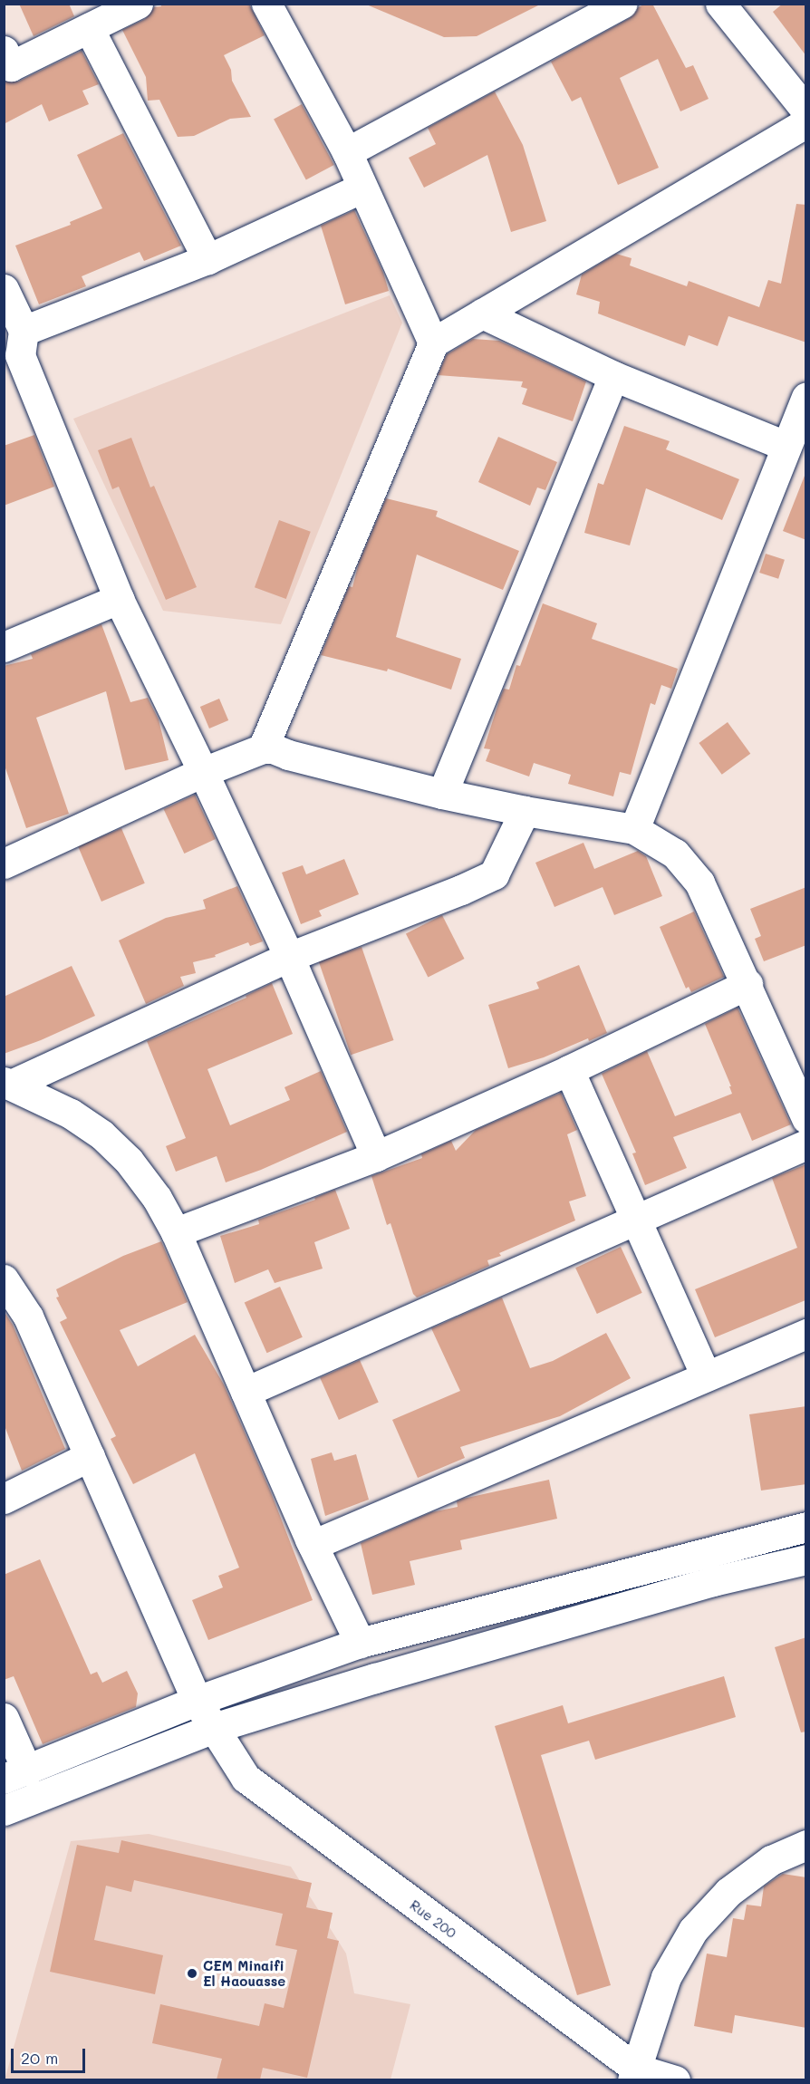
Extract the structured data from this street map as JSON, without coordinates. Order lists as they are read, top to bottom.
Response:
{
  "streets": {
    "street": ["Rue 200"]
  },
  "places": ["CEM Minaifi El Haouasse"],
  "scale_bar": "20 m"
}
